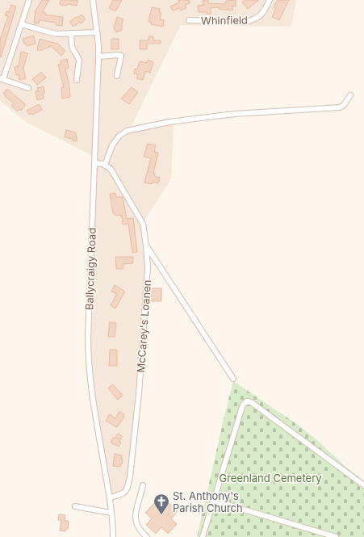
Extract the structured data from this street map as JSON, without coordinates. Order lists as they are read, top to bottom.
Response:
{
  "streets": {
    "street": ["Whinfield", "Ballycraigy Road", "McCarey's Loanen"]
  },
  "crossings": [
    ["Ballycraigy Road", "McCarey's Loanen"]
  ],
  "parks": ["Greenland Cemetery"],
  "places": {
    "church": ["St. Anthony's Parish Church"]
  }
}
